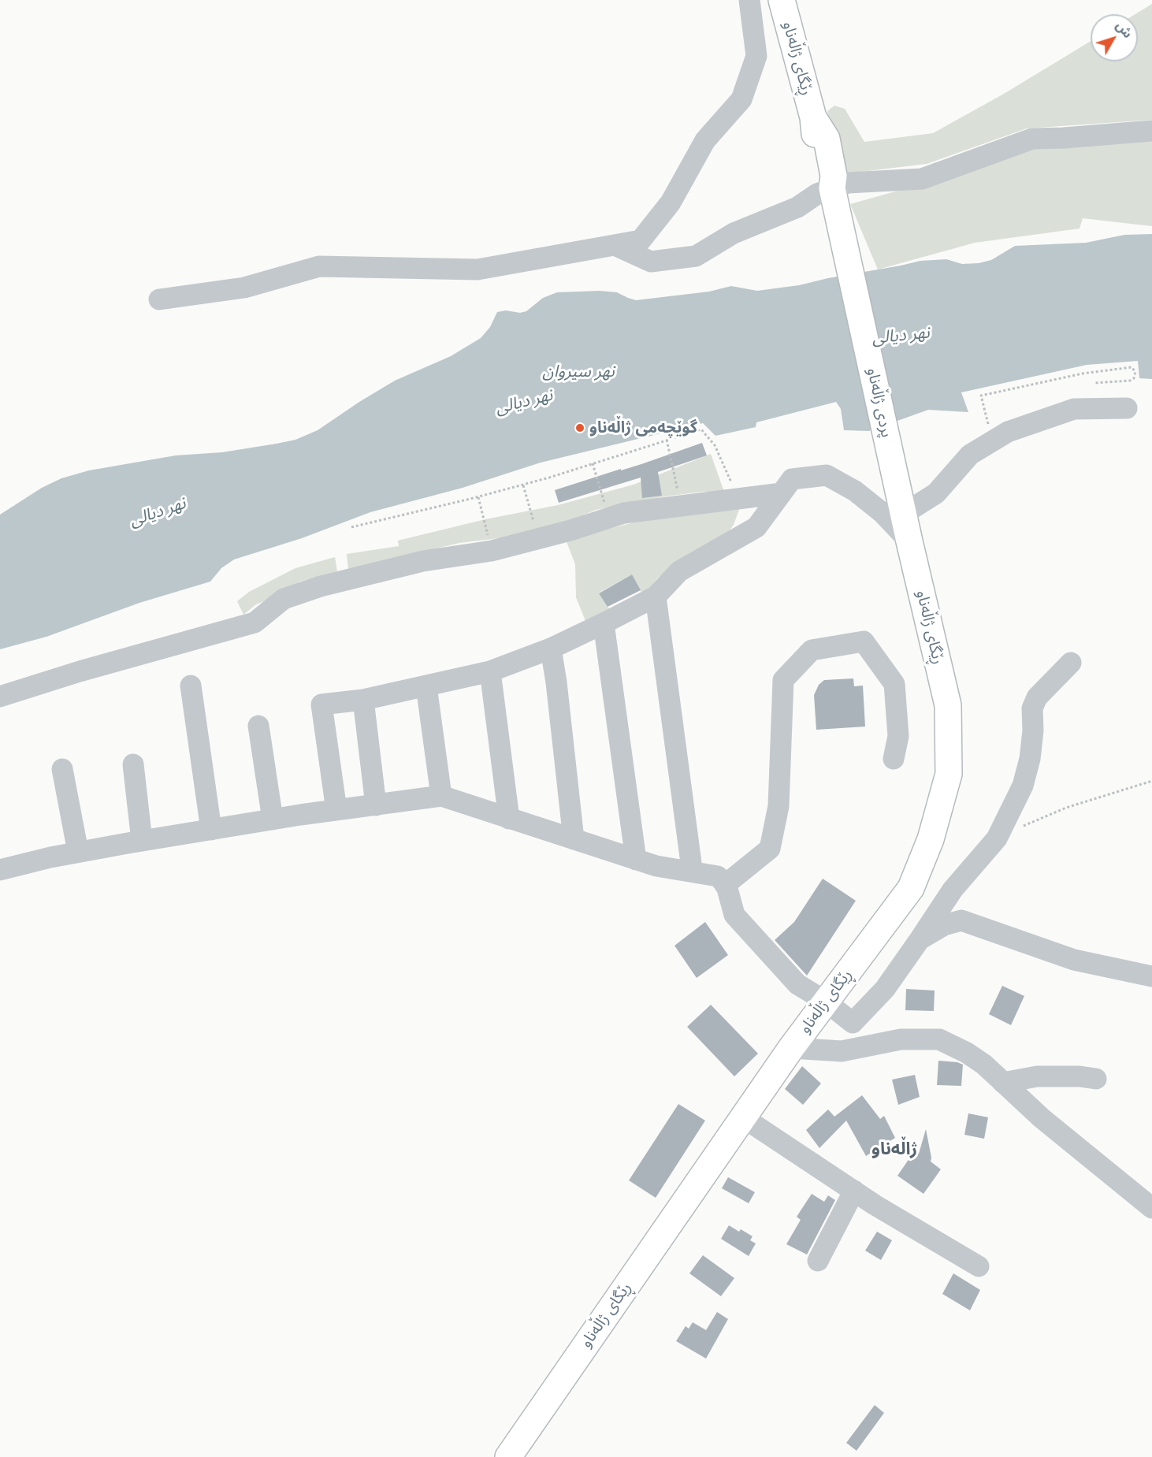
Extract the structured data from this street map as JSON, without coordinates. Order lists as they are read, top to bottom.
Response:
{
  "streets": {
    "main road": ["ڕێگای ژاڵەناو", "پردی ژاڵەناو"]
  },
  "crossings": [
    ["ڕێگای ژاڵەناو", "پردی ژاڵەناو"]
  ],
  "districts": ["ژاڵەناو"],
  "water": ["نهر ديالى", "نهر سیروان"],
  "places": ["گوێچەمی ژاڵەناو"],
  "north": "top right"
}
